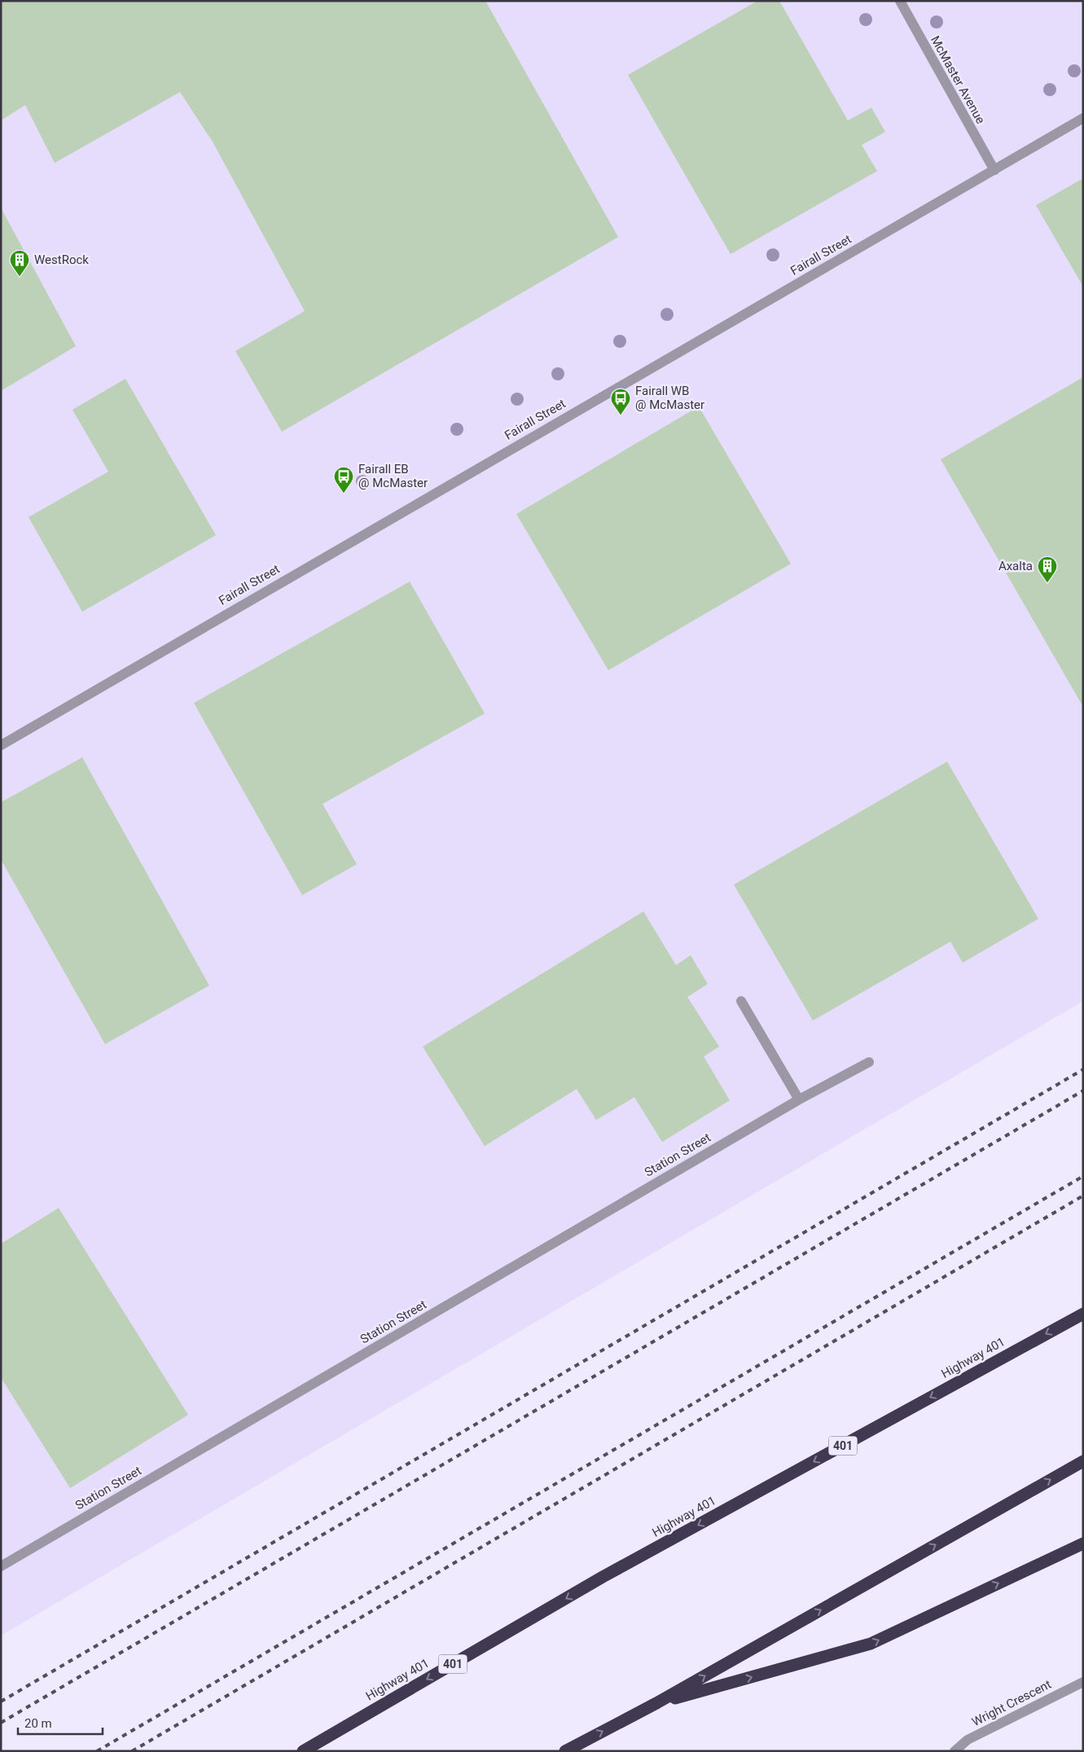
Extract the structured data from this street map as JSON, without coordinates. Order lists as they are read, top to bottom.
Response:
{
  "streets": {
    "highway": ["Highway 401", "401"],
    "street": [
      "McMaster Avenue",
      "Fairall Street",
      "Station Street",
      "Wright Crescent"
    ]
  },
  "crossings": [
    ["McMaster Avenue", "Fairall Street"]
  ],
  "one_way": ["Highway 401"],
  "places": {
    "building": ["WestRock", "Axalta"],
    "bus stop": ["Fairall WB @ McMaster", "Fairall EB @ McMaster"]
  },
  "scale_bar": "20 m"
}
